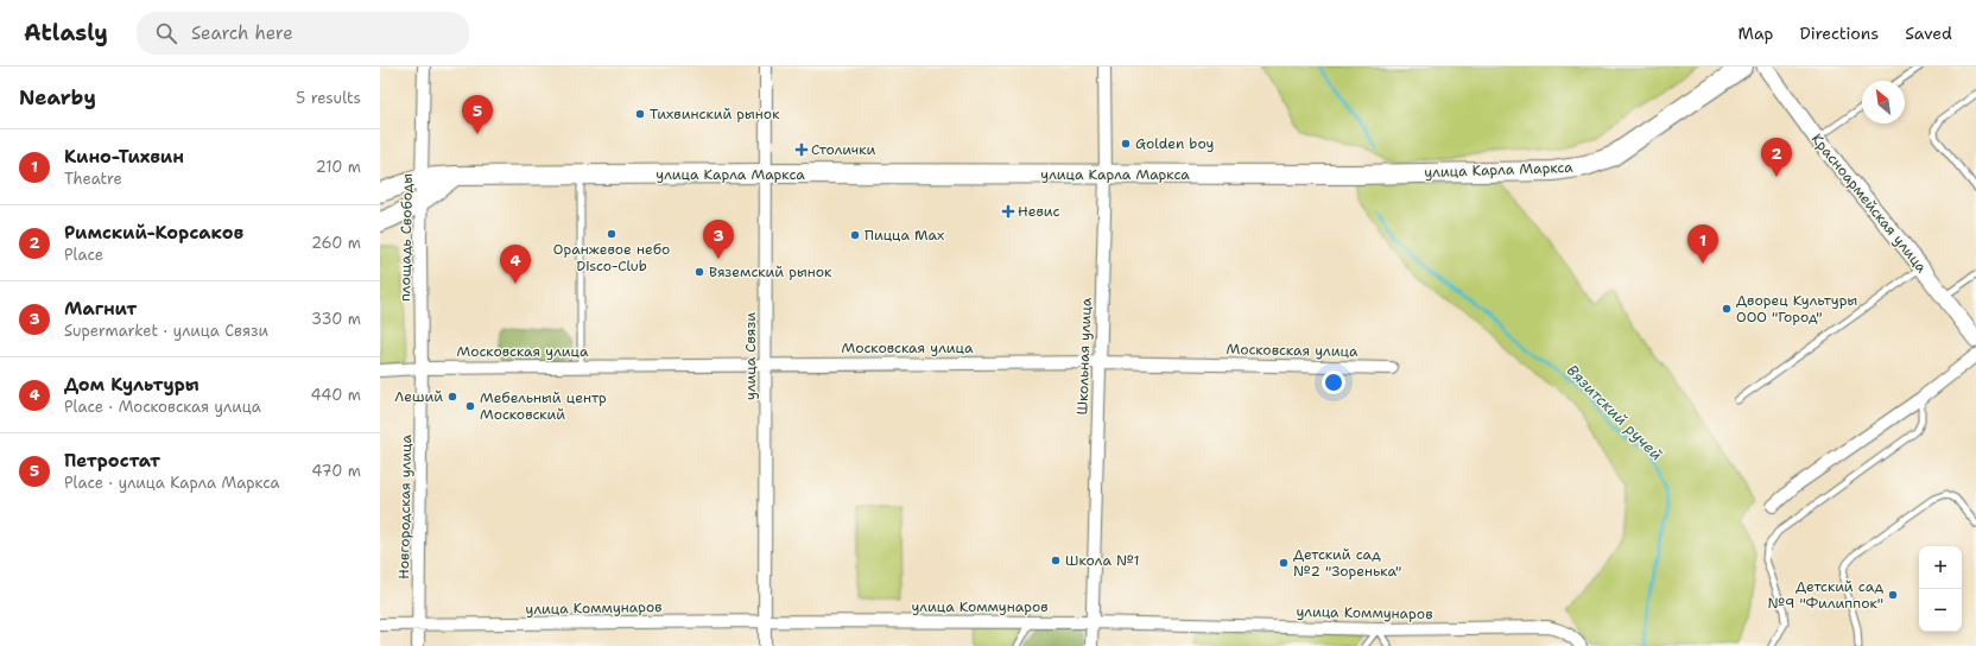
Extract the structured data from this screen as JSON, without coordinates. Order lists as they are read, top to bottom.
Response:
{
  "streets": {
    "main road": ["улица Карла Маркса"],
    "street": [
      "Красноармейская улица",
      "площадь Свободы",
      "Московская улица",
      "улица Связи",
      "Школьная улица",
      "Новгородская улица",
      "улица Коммунаров"
    ]
  },
  "crossings": [
    ["улица Карла Маркса", "площадь Свободы"],
    ["улица Карла Маркса", "улица Связи"],
    ["улица Карла Маркса", "Школьная улица"],
    ["площадь Свободы", "Московская улица"],
    ["площадь Свободы", "Новгородская улица"],
    ["Московская улица", "улица Связи"],
    ["Московская улица", "Школьная улица"],
    ["Московская улица", "Новгородская улица"],
    ["улица Связи", "улица Коммунаров"],
    ["Школьная улица", "улица Коммунаров"],
    ["Новгородская улица", "улица Коммунаров"]
  ],
  "water": ["Вязитский ручей"],
  "places": {
    "other": [
      "Тихвинский рынок",
      "Golden boy",
      "Оранжевое небо Disco-Club",
      "Пицца Max",
      "Вяземский рынок",
      "Дворец Культуры ООО \"Город\"",
      "Леший",
      "Мебельный центр Московский",
      "Школа №1",
      "Детский сад №2 \"Зоренька\"",
      "Детский сад №9 \"Филиппок\""
    ],
    "health": ["Столички", "Невис"]
  },
  "north": "top left",
  "page": {
    "header": "Atlasly",
    "search": "Search here",
    "nav": ["Map", "Directions", "Saved"],
    "heading": ["Nearby", "5 results"],
    "pins": [
      "5",
      "2",
      "3",
      "1",
      "4"
    ],
    "list": [
      {
        "mark": "1",
        "name": "Кино-Тихвин",
        "note": "Theatre",
        "value": "210 m"
      },
      {
        "mark": "2",
        "name": "Римский-Корсаков",
        "note": "Place",
        "value": "260 m"
      },
      {
        "mark": "3",
        "name": "Магнит",
        "note": "Supermarket · улица Связи",
        "value": "330 m"
      },
      {
        "mark": "4",
        "name": "Дом Культуры",
        "note": "Place · Московская улица",
        "value": "440 m"
      },
      {
        "mark": "5",
        "name": "Петростат",
        "note": "Place · улица Карла Маркса",
        "value": "470 m"
      }
    ],
    "map_buttons": ["+", "−"]
  }
}
